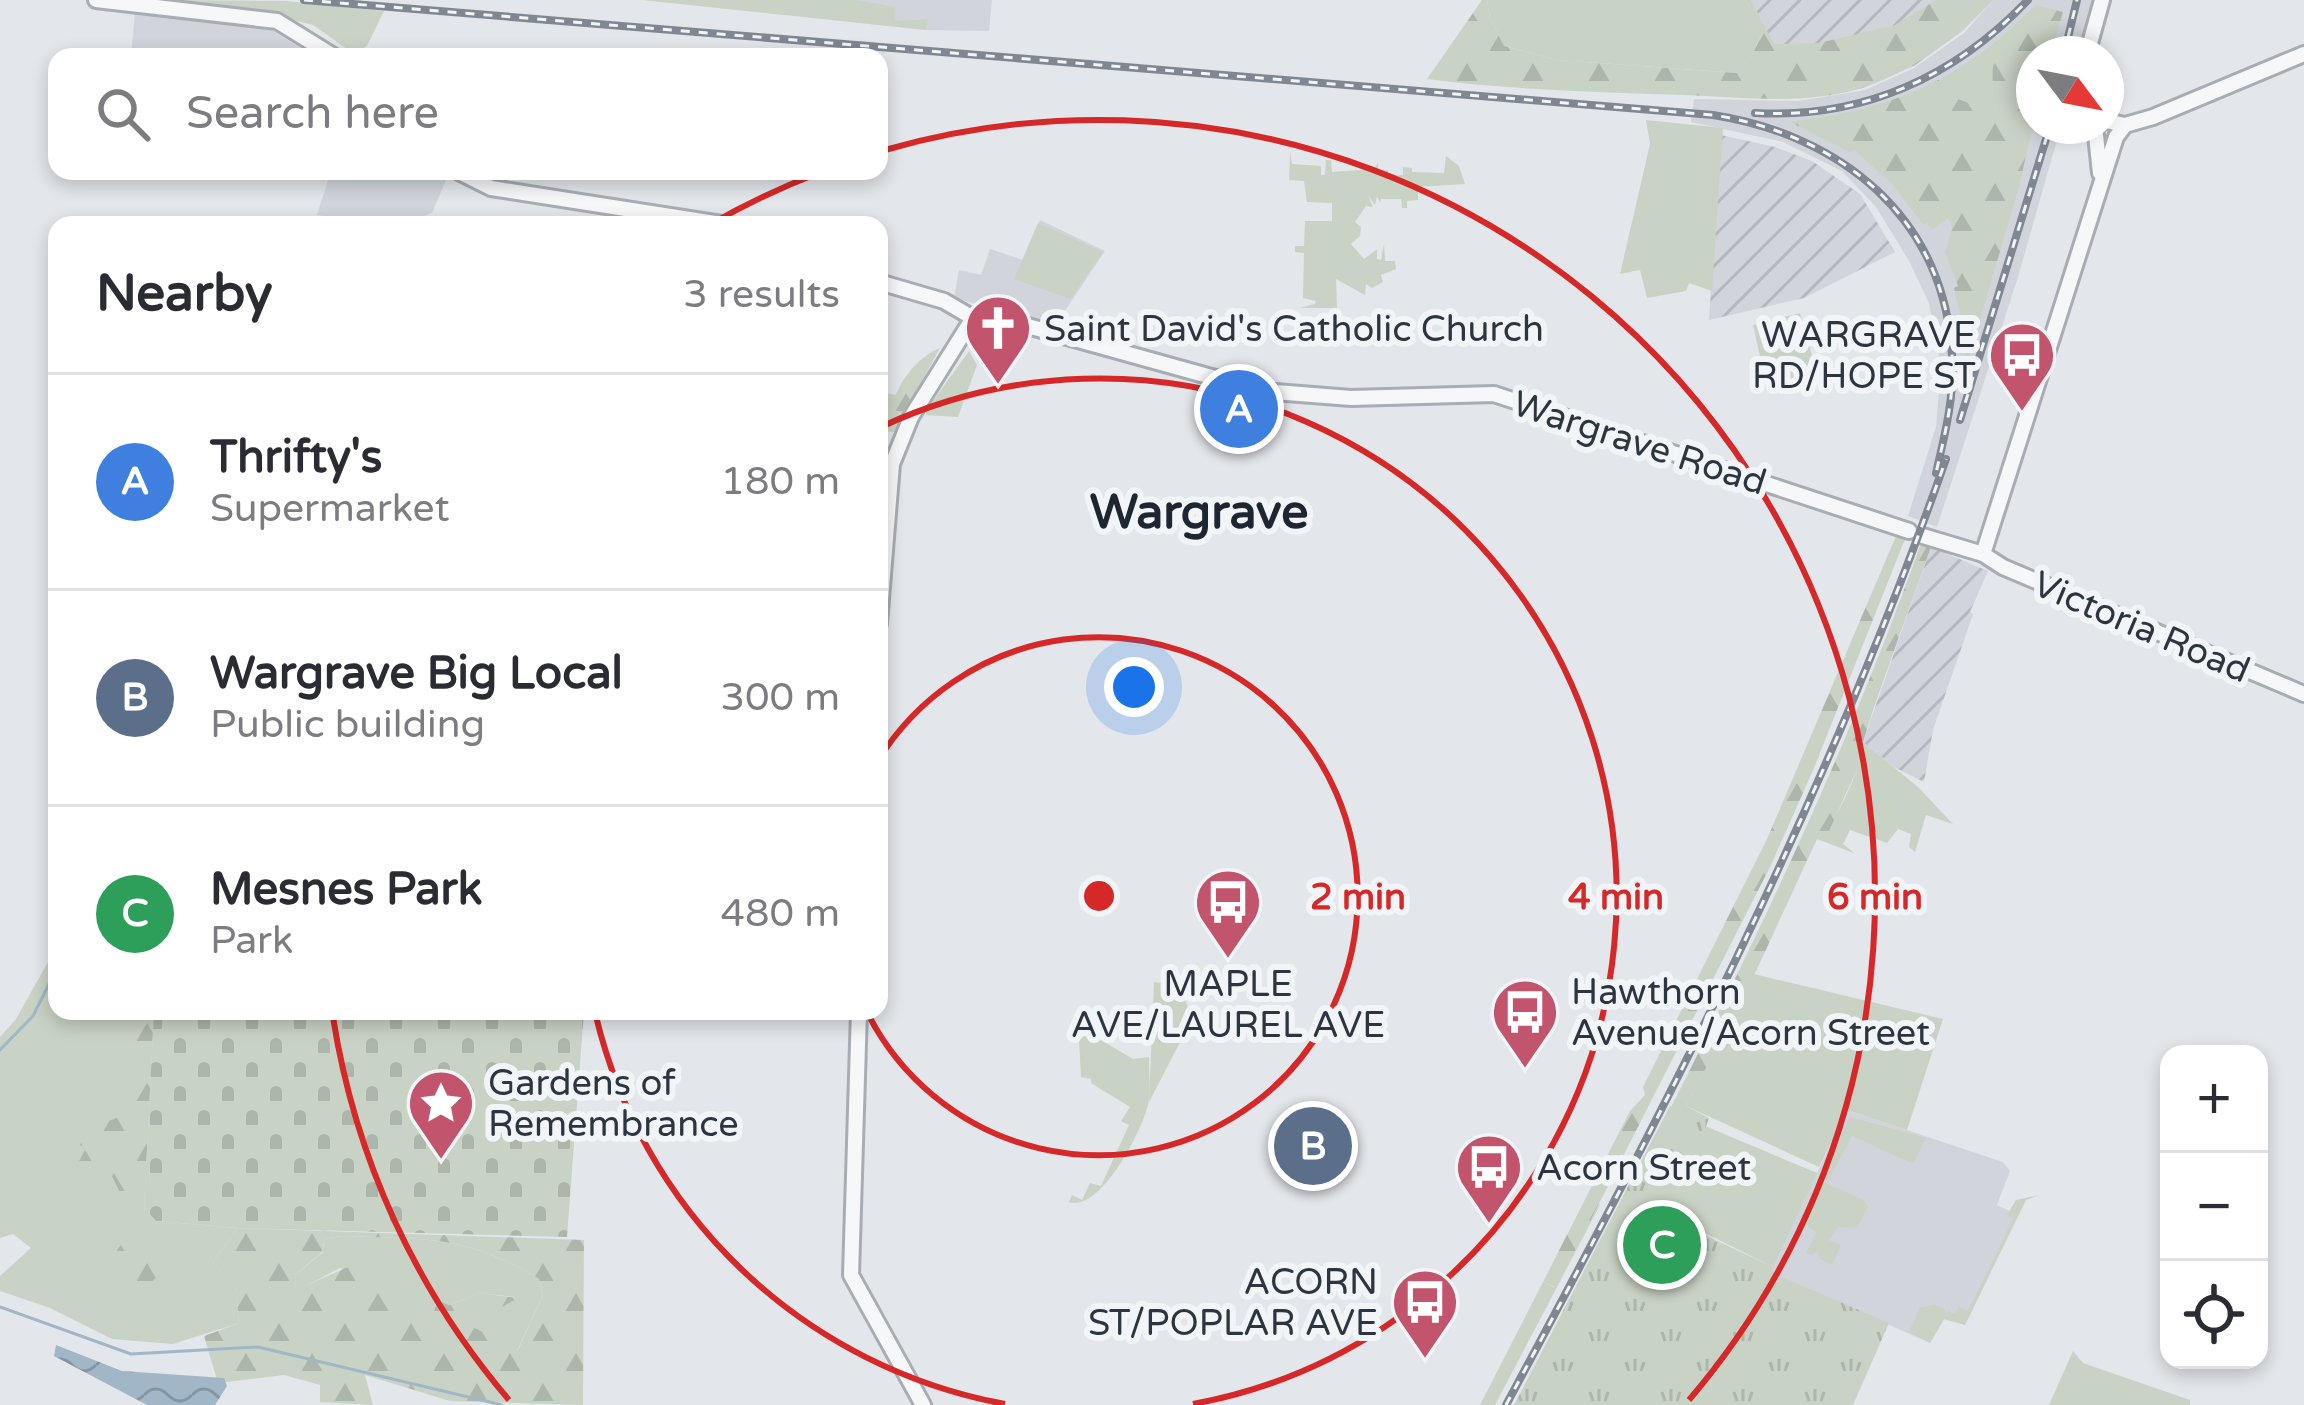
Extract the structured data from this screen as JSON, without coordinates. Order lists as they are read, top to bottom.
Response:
{
  "streets": {
    "street": ["Wargrave Road", "Victoria Road"]
  },
  "crossings": [
    ["Wargrave Road", "Victoria Road"]
  ],
  "districts": ["Wargrave"],
  "places": {
    "church": ["Saint David's Catholic Church"],
    "bus stop": [
      "WARGRAVE RD/HOPE ST",
      "MAPLE AVE/LAUREL AVE",
      "Hawthorn Avenue/Acorn Street",
      "Acorn Street",
      "ACORN ST/POPLAR AVE"
    ],
    "place": ["Gardens of Remembrance"]
  },
  "north": "bottom right",
  "page": {
    "search": "Search here",
    "heading": ["Nearby", "3 results"],
    "pins": ["A", "B", "C"],
    "list": [
      {
        "mark": "A",
        "name": "Thrifty's",
        "note": "Supermarket",
        "value": "180 m"
      },
      {
        "mark": "B",
        "name": "Wargrave Big Local",
        "note": "Public building",
        "value": "300 m"
      },
      {
        "mark": "C",
        "name": "Mesnes Park",
        "note": "Park",
        "value": "480 m"
      }
    ],
    "map_buttons": ["+", "−"]
  },
  "rings": ["2 min", "4 min", "6 min"]
}
